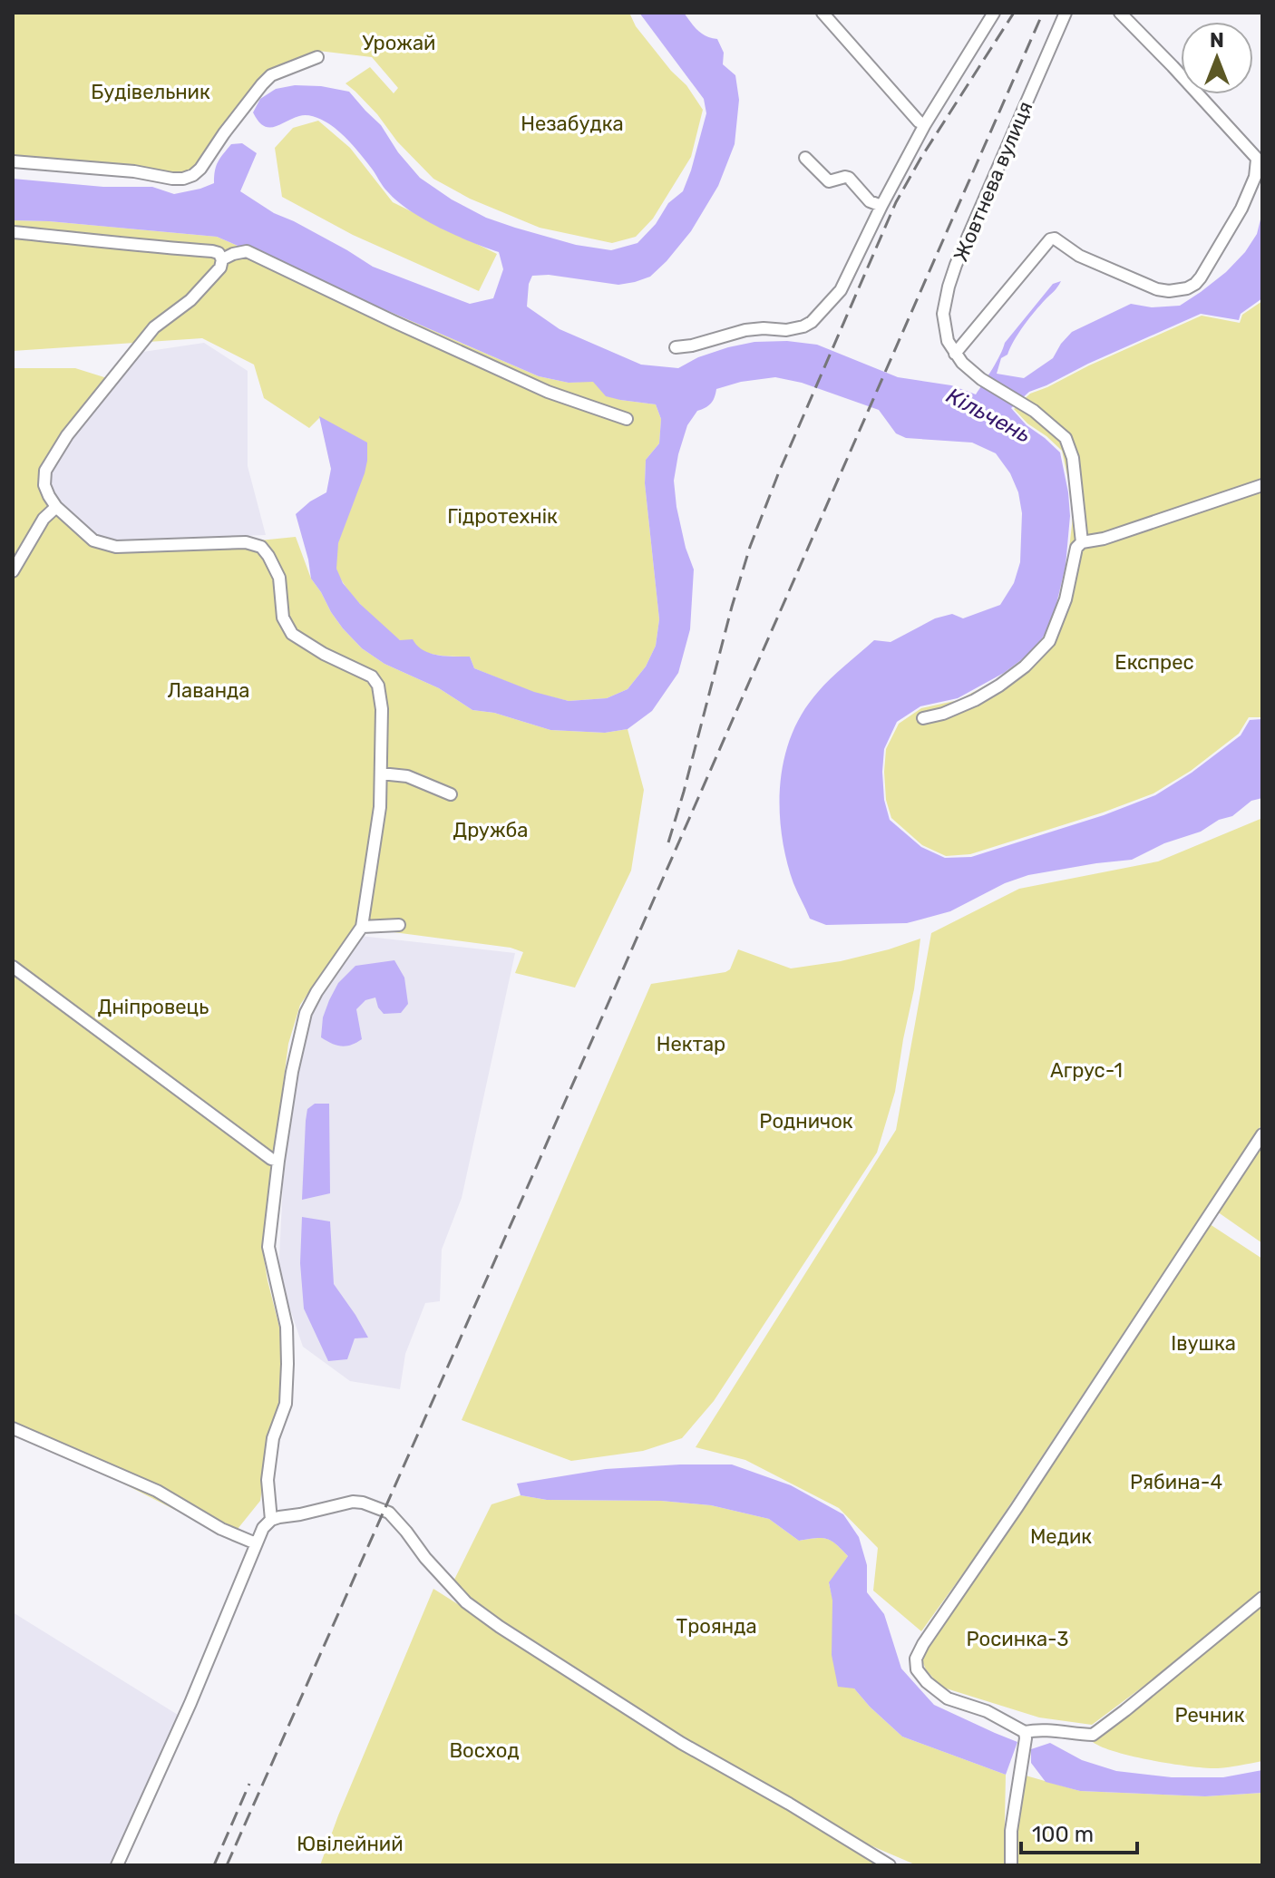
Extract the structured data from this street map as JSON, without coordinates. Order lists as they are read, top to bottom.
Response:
{
  "streets": {
    "street": ["Жовтнева вулиця"]
  },
  "water": ["Кільчень"],
  "parks": [
    "Урожай",
    "Будівельник",
    "Незабудка",
    "Гідротехнік",
    "Експрес",
    "Лаванда",
    "Дружба",
    "Дніпровець",
    "Нектар",
    "Агрус-1",
    "Родничок",
    "Івушка",
    "Рябина-4",
    "Медик",
    "Троянда",
    "Росинка-3",
    "Речник",
    "Восход",
    "Ювілейний"
  ],
  "scale_bar": "100 m",
  "north": "top"
}
